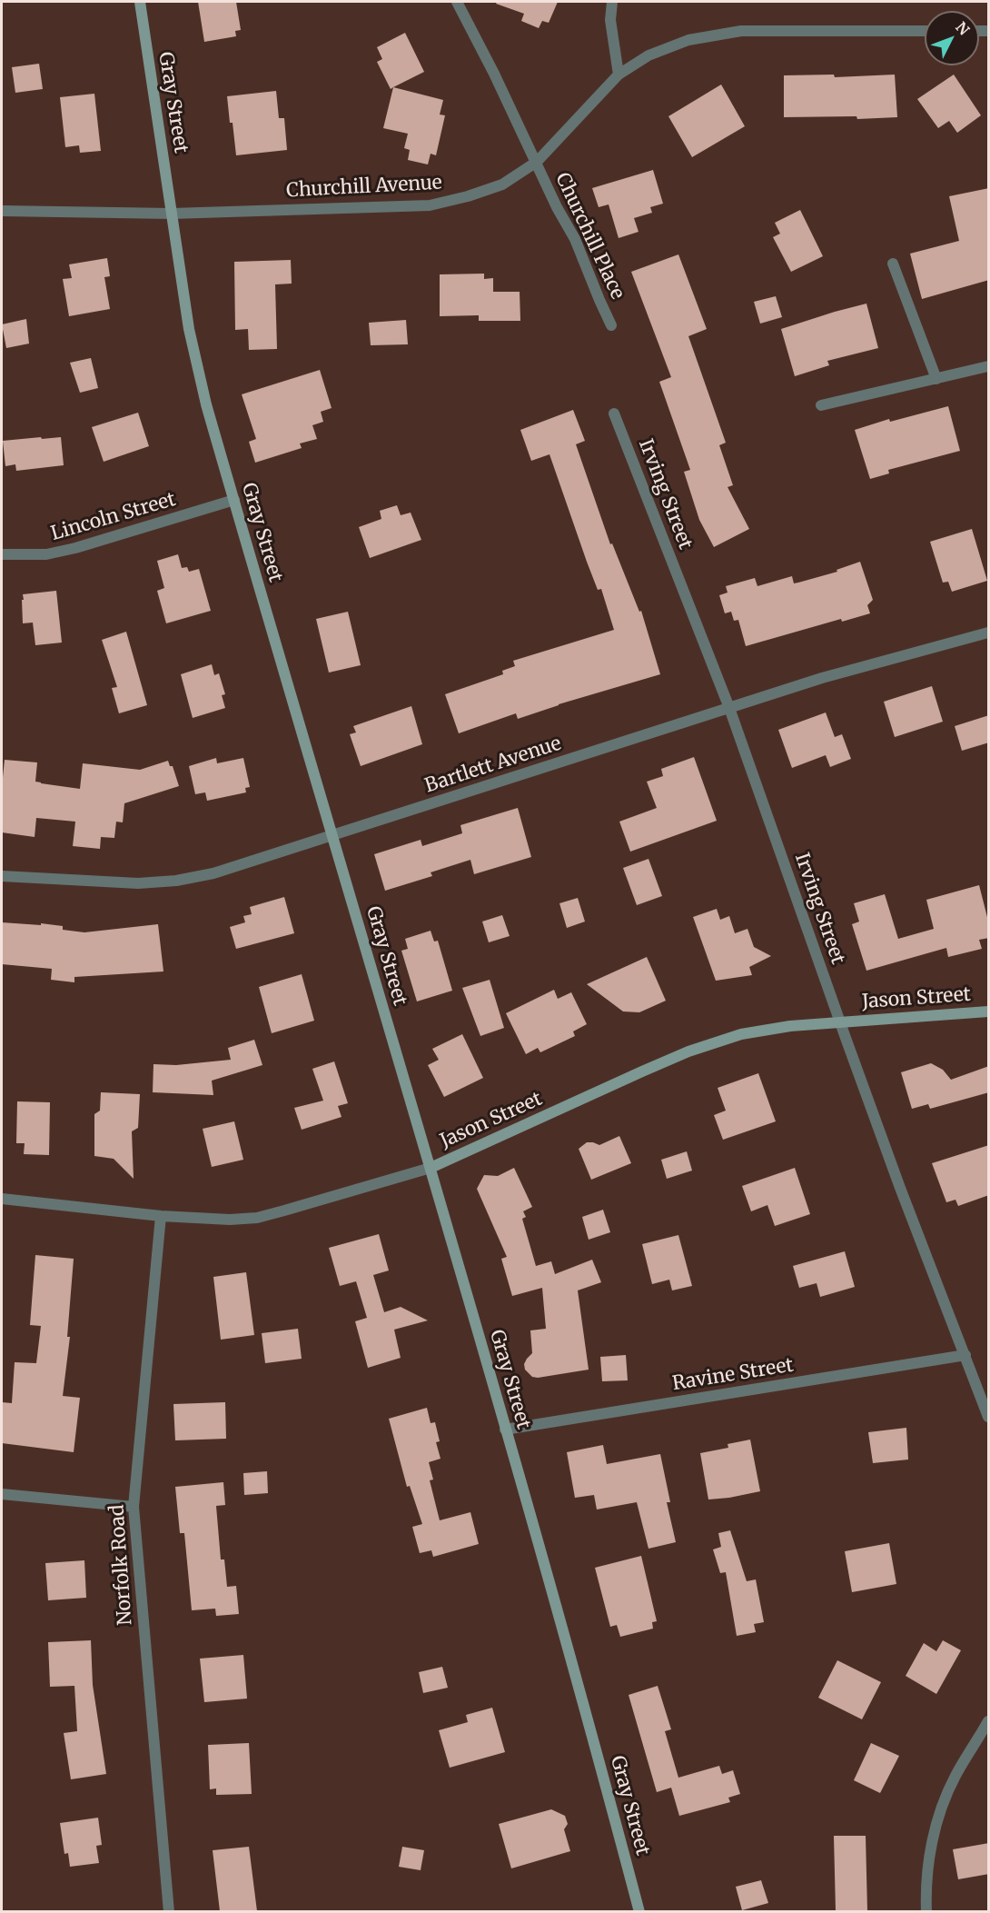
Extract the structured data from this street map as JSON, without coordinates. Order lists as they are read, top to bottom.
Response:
{
  "streets": {
    "street": [
      "Gray Street",
      "Churchill Avenue",
      "Churchill Place",
      "Irving Street",
      "Lincoln Street",
      "Bartlett Avenue",
      "Jason Street",
      "Ravine Street",
      "Norfolk Road"
    ]
  },
  "crossings": [
    ["Gray Street", "Churchill Avenue"],
    ["Gray Street", "Lincoln Street"],
    ["Gray Street", "Bartlett Avenue"],
    ["Gray Street", "Jason Street"],
    ["Gray Street", "Ravine Street"],
    ["Churchill Avenue", "Churchill Place"],
    ["Irving Street", "Bartlett Avenue"],
    ["Irving Street", "Jason Street"],
    ["Irving Street", "Ravine Street"],
    ["Jason Street", "Norfolk Road"]
  ],
  "north": "top right"
}
